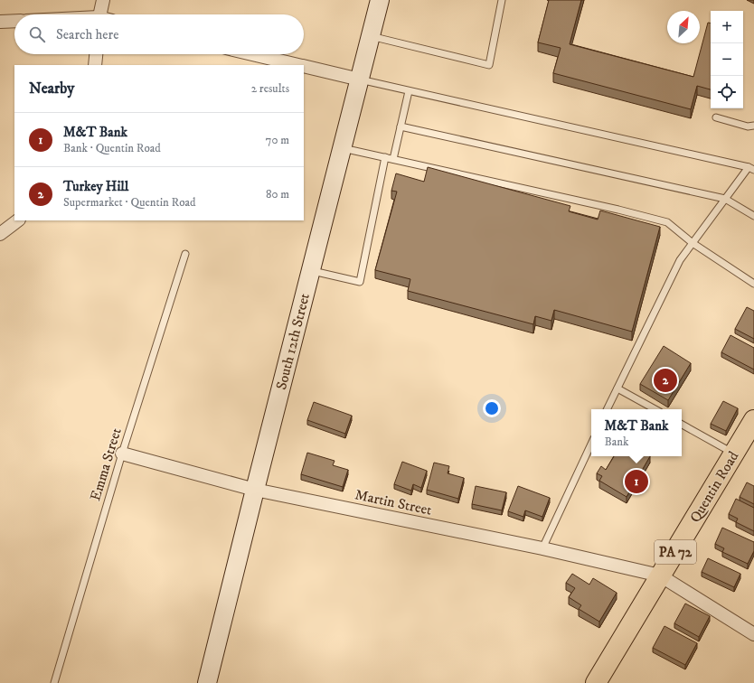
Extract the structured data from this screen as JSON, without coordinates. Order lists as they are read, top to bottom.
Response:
{
  "streets": {
    "highway": ["Quentin Road", "PA 72"],
    "main road": ["South 12th Street"],
    "street": ["Martin Street"],
    "lane": ["Emma Street"]
  },
  "crossings": [
    ["South 12th Street", "Martin Street"],
    ["Emma Street", "Martin Street"],
    ["Quentin Road", "Martin Street"]
  ],
  "north": "top right",
  "page": {
    "map_buttons": ["+", "−"],
    "search": "Search here",
    "heading": ["Nearby", "2 results"],
    "list": [
      {
        "mark": "1",
        "name": "M&T Bank",
        "note": "Bank · Quentin Road",
        "value": "70 m"
      },
      {
        "mark": "2",
        "name": "Turkey Hill",
        "note": "Supermarket · Quentin Road",
        "value": "80 m"
      }
    ],
    "pins": ["2", "1"],
    "popup": ["M&T Bank", "Bank"]
  }
}
